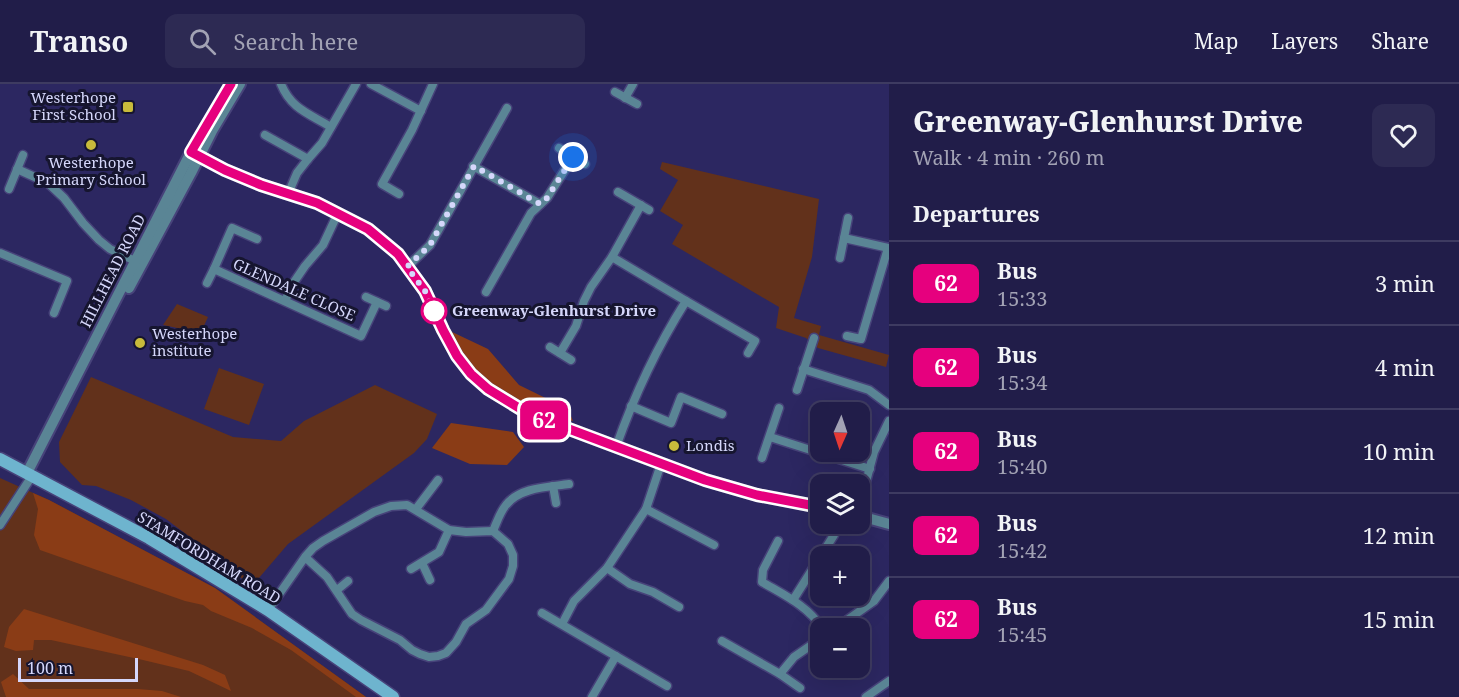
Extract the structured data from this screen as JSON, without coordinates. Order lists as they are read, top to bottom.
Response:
{
  "streets": {
    "main road": ["STAMFORDHAM ROAD"],
    "street": ["HILLHEAD ROAD", "GLENDALE CLOSE"]
  },
  "crossings": [
    ["HILLHEAD ROAD", "STAMFORDHAM ROAD"]
  ],
  "places": {
    "transit": ["Westerhope First School"],
    "other": [
      "Westerhope Primary School",
      "Greenway-Glenhurst Drive",
      "Westerhope institute",
      "Londis"
    ]
  },
  "lines": ["bus line 62"],
  "scale_bar": "100 m",
  "north": "bottom",
  "page": {
    "header": "Transo",
    "search": "Search here",
    "nav": ["Map", "Layers", "Share"],
    "on_map": "62",
    "heading": [
      ["Greenway-Glenhurst Drive", "Walk · 4 min · 260 m"],
      "Departures"
    ],
    "list": [
      {
        "mark": "62",
        "name": "Bus",
        "note": "15:33",
        "value": "3 min"
      },
      {
        "mark": "62",
        "name": "Bus",
        "note": "15:34",
        "value": "4 min"
      },
      {
        "mark": "62",
        "name": "Bus",
        "note": "15:40",
        "value": "10 min"
      },
      {
        "mark": "62",
        "name": "Bus",
        "note": "15:42",
        "value": "12 min"
      },
      {
        "mark": "62",
        "name": "Bus",
        "note": "15:45",
        "value": "15 min"
      }
    ],
    "map_buttons": ["+", "−"],
    "scale": "100 m"
  }
}
